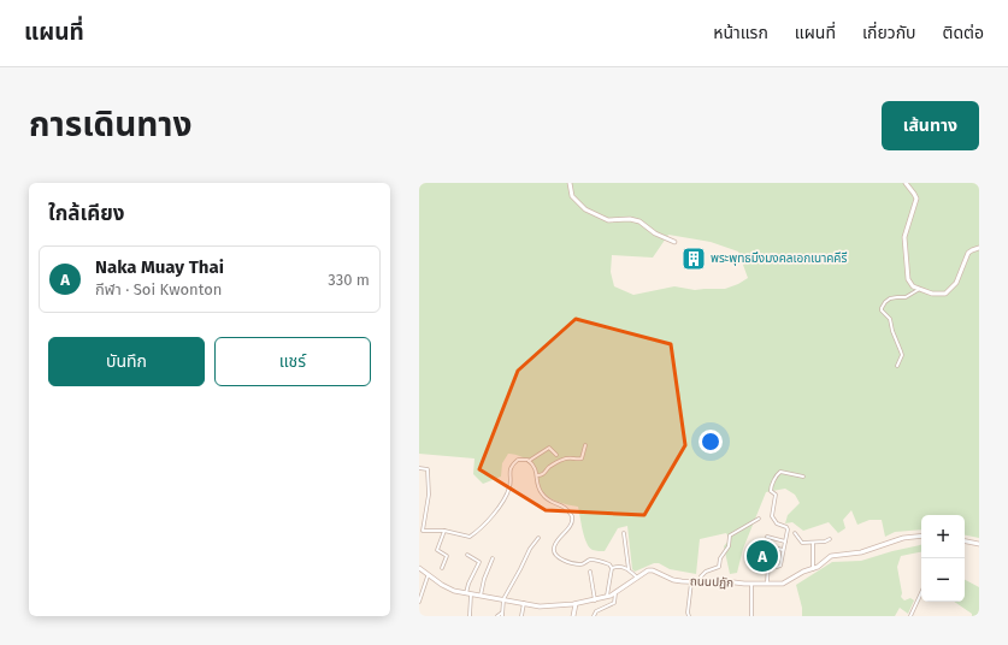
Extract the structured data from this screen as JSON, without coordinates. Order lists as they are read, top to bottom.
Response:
{
  "streets": {
    "main road": ["ถนนปฏัก"]
  },
  "places": {
    "building": ["พระพุทธมิ่งมงคลเอกเนาคคีรี"]
  },
  "page": {
    "header": "แผนที่",
    "nav": [
      "หน้าแรก",
      "แผนที่",
      "เกี่ยวกับ",
      "ติดต่อ"
    ],
    "title": "การเดินทาง",
    "buttons": [
      "เส้นทาง",
      ["บันทึก", "แชร์"]
    ],
    "heading": "ใกล้เคียง",
    "list": [
      {
        "mark": "A",
        "name": "Naka Muay Thai",
        "note": "กีฬา · Soi Kwonton",
        "value": "330 m"
      }
    ],
    "map_buttons": ["+", "−"],
    "pins": "A"
  }
}
